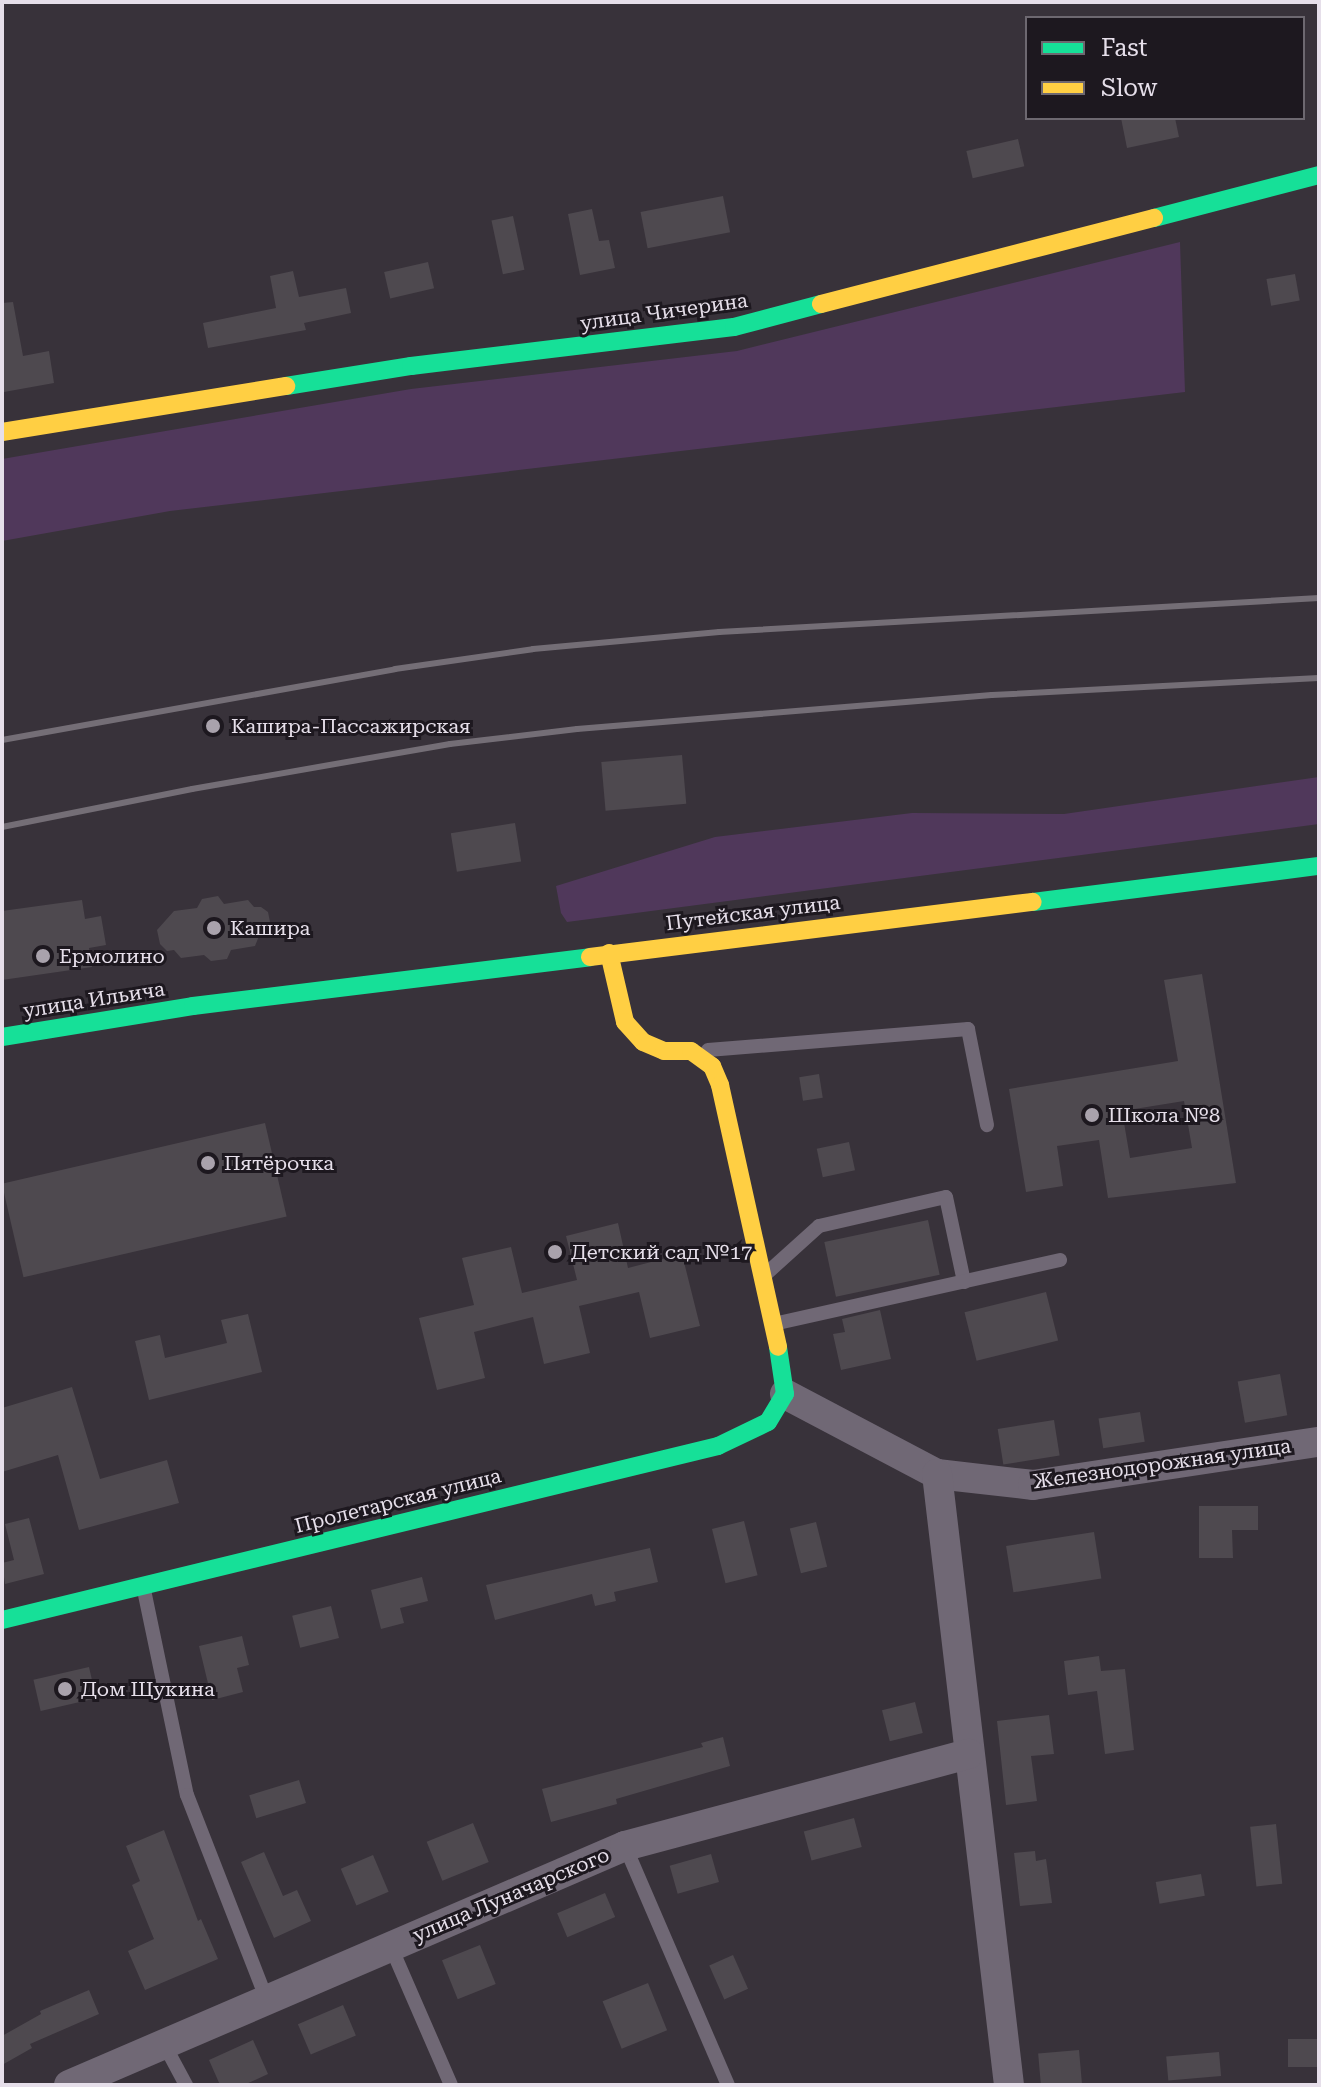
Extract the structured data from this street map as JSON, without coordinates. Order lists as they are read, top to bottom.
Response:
{
  "streets": {
    "street": [
      "улица Чичерина",
      "Путейская улица",
      "улица Ильича",
      "Железнодорожная улица",
      "Пролетарская улица",
      "улица Луначарского"
    ]
  },
  "crossings": [
    ["Путейская улица", "улица Ильича"],
    ["Железнодорожная улица", "Пролетарская улица"]
  ],
  "places": [
    "Кашира-Пассажирская",
    "Кашира",
    "Ермолино",
    "Школа №8",
    "Пятёрочка",
    "Детский сад №17",
    "Дом Щукина"
  ],
  "legend": ["Fast", "Slow"]
}
